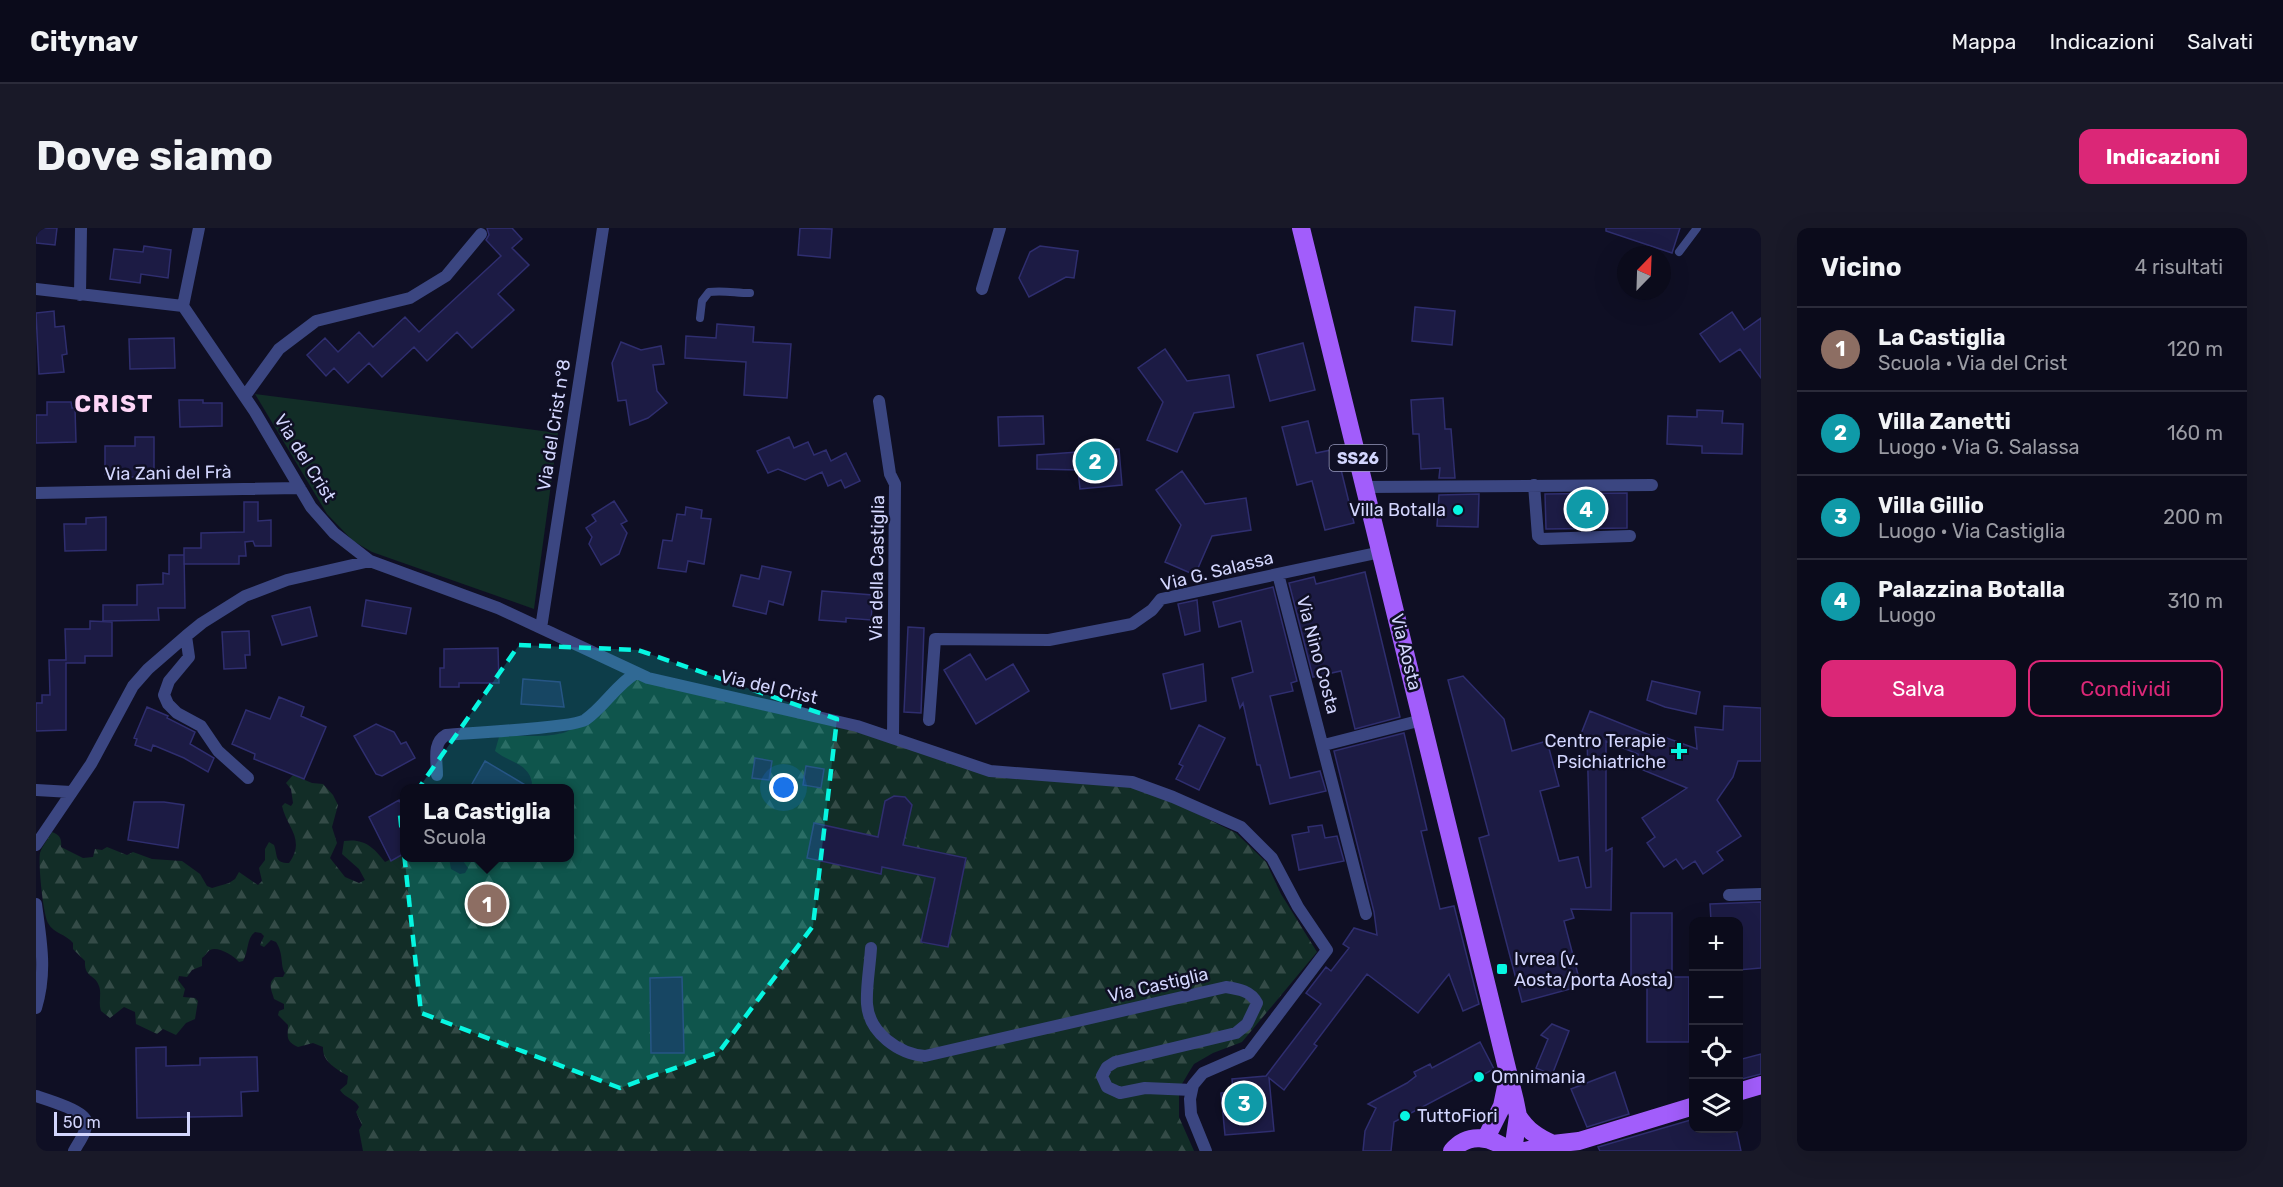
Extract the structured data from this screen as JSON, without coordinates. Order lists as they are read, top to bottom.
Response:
{
  "streets": {
    "main road": ["SS26", "Via Aosta"],
    "street": [
      "Via del Crist n°8",
      "Via del Crist",
      "Via Zani del Frà",
      "Via della Castiglia",
      "Via G. Salassa",
      "Via Nino Costa",
      "Via Castiglia"
    ]
  },
  "crossings": [
    ["Via del Crist n°8", "Via del Crist"],
    ["Via del Crist", "Via Zani del Frà"],
    ["Via del Crist", "Via della Castiglia"],
    ["SS26", "Via Aosta"],
    ["Via G. Salassa", "Via Aosta"],
    ["Via G. Salassa", "Via Nino Costa"]
  ],
  "districts": ["CRIST"],
  "places": {
    "other": ["Villa Botalla", "Omnimania", "TuttoFiori"],
    "health": ["Centro Terapie Psichiatriche"],
    "transit": ["Ivrea (v. Aosta/porta Aosta)"]
  },
  "scale_bar": "50 m",
  "north": "top right",
  "page": {
    "header": "Citynav",
    "nav": ["Mappa", "Indicazioni", "Salvati"],
    "buttons": [
      "Indicazioni",
      ["Salva", "Condividi"]
    ],
    "title": "Dove siamo",
    "heading": ["Vicino", "4 risultati"],
    "list": [
      {
        "mark": "1",
        "name": "La Castiglia",
        "note": "Scuola · Via del Crist",
        "value": "120 m"
      },
      {
        "mark": "2",
        "name": "Villa Zanetti",
        "note": "Luogo · Via G. Salassa",
        "value": "160 m"
      },
      {
        "mark": "3",
        "name": "Villa Gillio",
        "note": "Luogo · Via Castiglia",
        "value": "200 m"
      },
      {
        "mark": "4",
        "name": "Palazzina Botalla",
        "note": "Luogo",
        "value": "310 m"
      }
    ],
    "pins": [
      "2",
      "4",
      "1",
      "3"
    ],
    "popup": ["La Castiglia", "Scuola"],
    "map_buttons": ["+", "−"],
    "scale": "50 m"
  }
}
